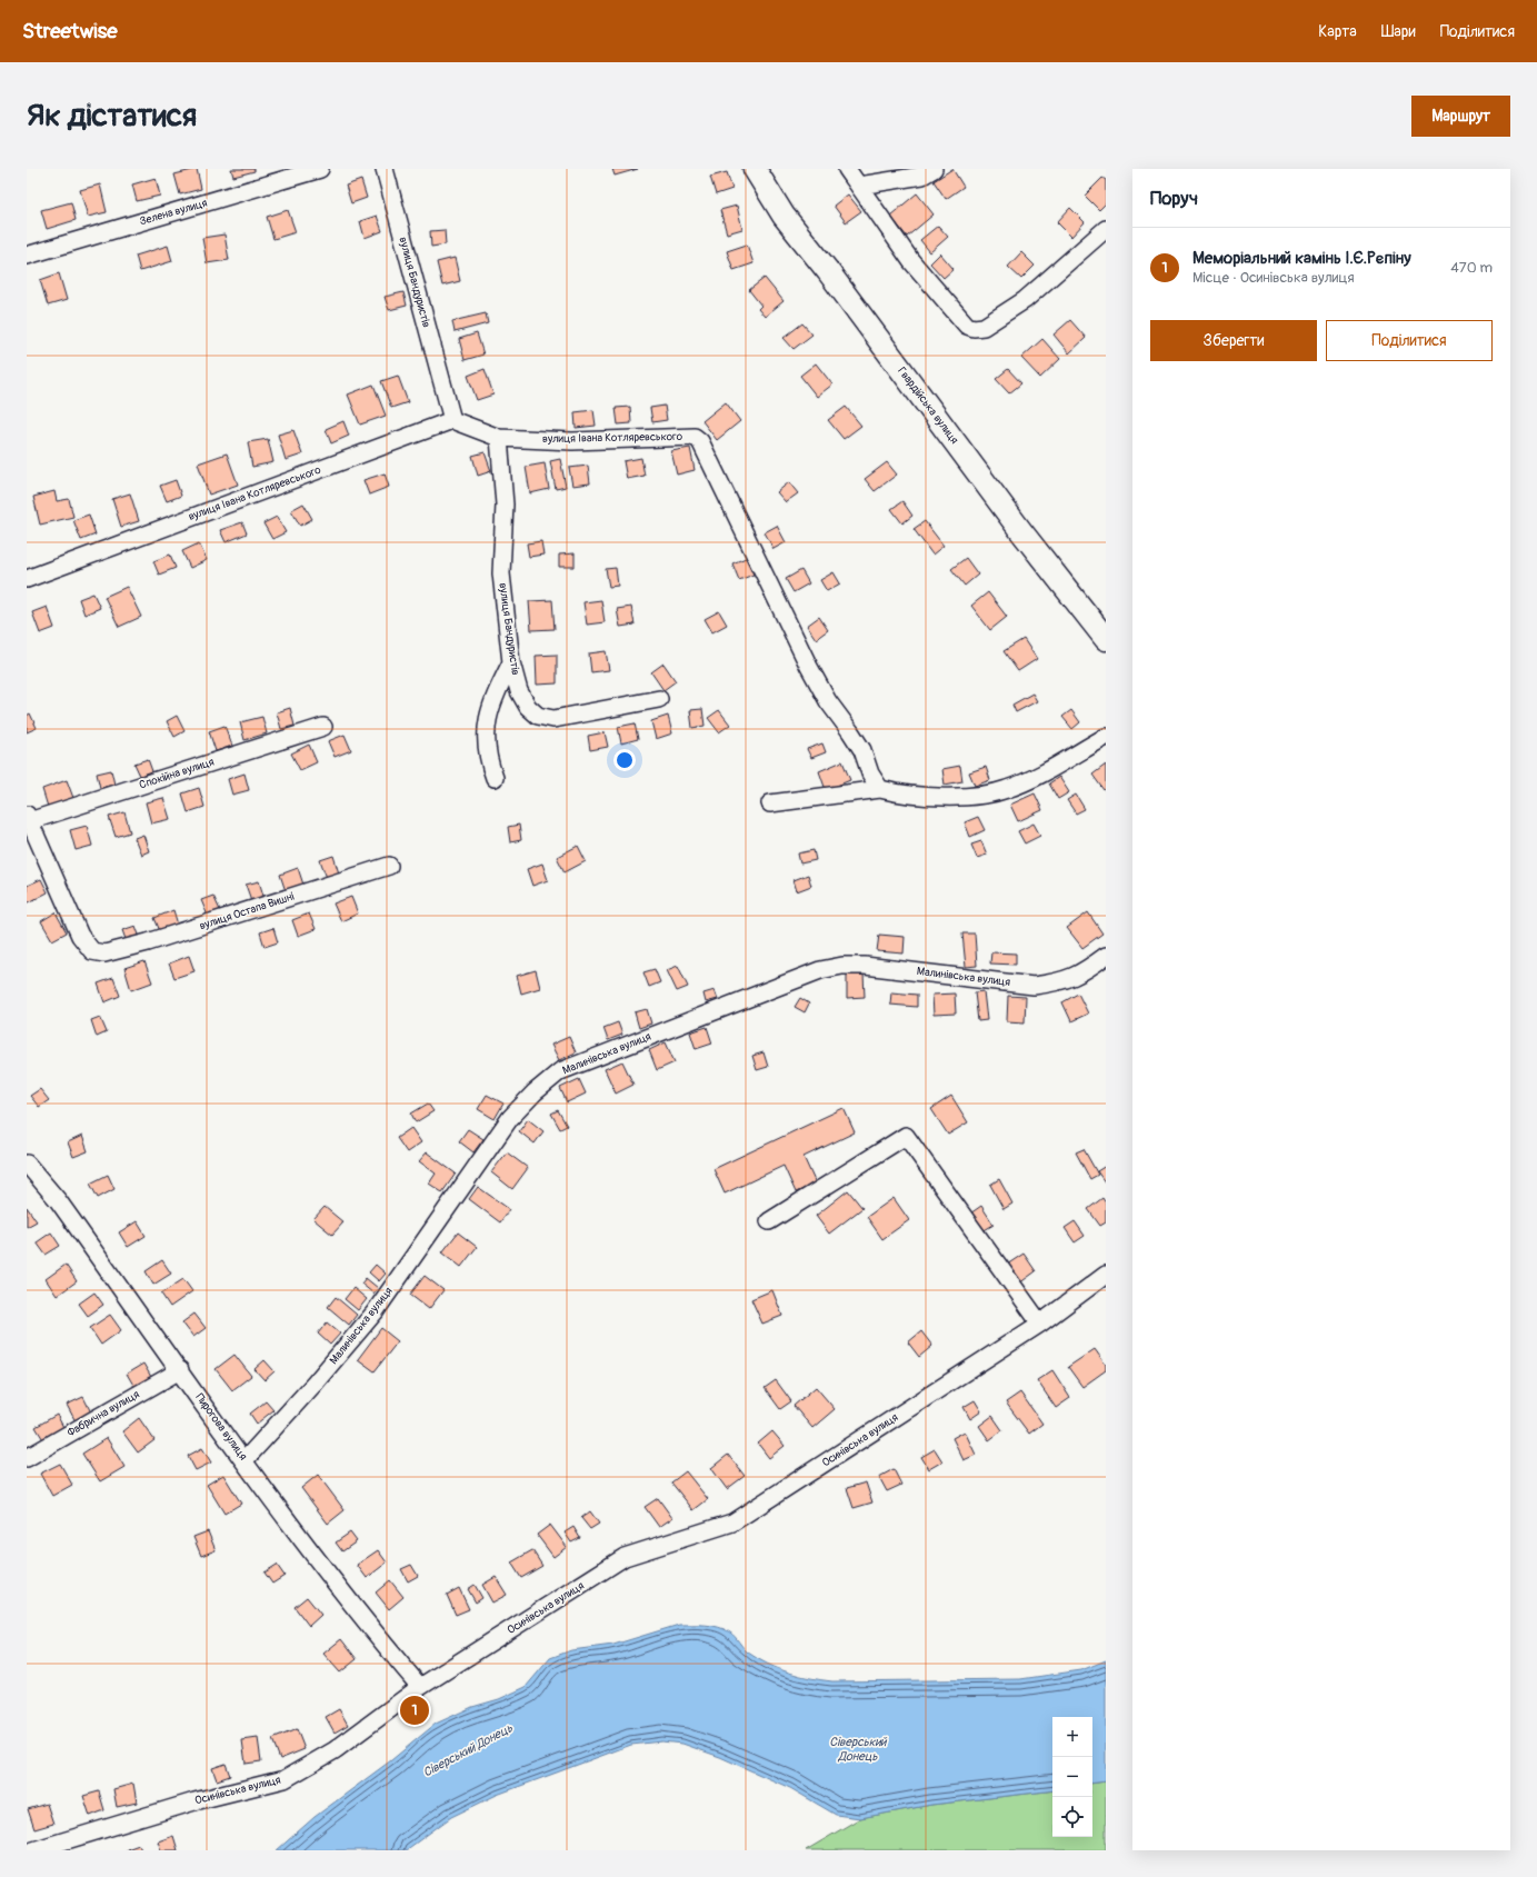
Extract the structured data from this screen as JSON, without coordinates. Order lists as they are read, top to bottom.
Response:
{
  "streets": {
    "main road": ["Гвардійська вулиця"],
    "street": [
      "Зелена вулиця",
      "вулиця Бандуристів",
      "вулиця Івана Котляревського",
      "Спокійна вулиця",
      "вулиця Остапа Вишні",
      "Малинівська вулиця",
      "Фабрична вулиця",
      "Пирогова вулиця",
      "Осинівська вулиця"
    ]
  },
  "crossings": [
    ["вулиця Бандуристів", "вулиця Івана Котляревського"],
    ["Спокійна вулиця", "вулиця Остапа Вишні"],
    ["Малинівська вулиця", "Пирогова вулиця"],
    ["Фабрична вулиця", "Пирогова вулиця"],
    ["Пирогова вулиця", "Осинівська вулиця"]
  ],
  "water": ["Сіверський Донець"],
  "page": {
    "header": "Streetwise",
    "nav": ["Карта", "Шари", "Поділитися"],
    "buttons": [
      "Маршрут",
      ["Зберегти", "Поділитися"]
    ],
    "title": "Як дістатися",
    "heading": "Поруч",
    "list": [
      {
        "mark": "1",
        "name": "Меморіальний камінь І.Є.Рєпіну",
        "note": "Місце · Осинівська вулиця",
        "value": "470 m"
      }
    ],
    "pins": "1",
    "map_buttons": ["+", "−"]
  }
}
